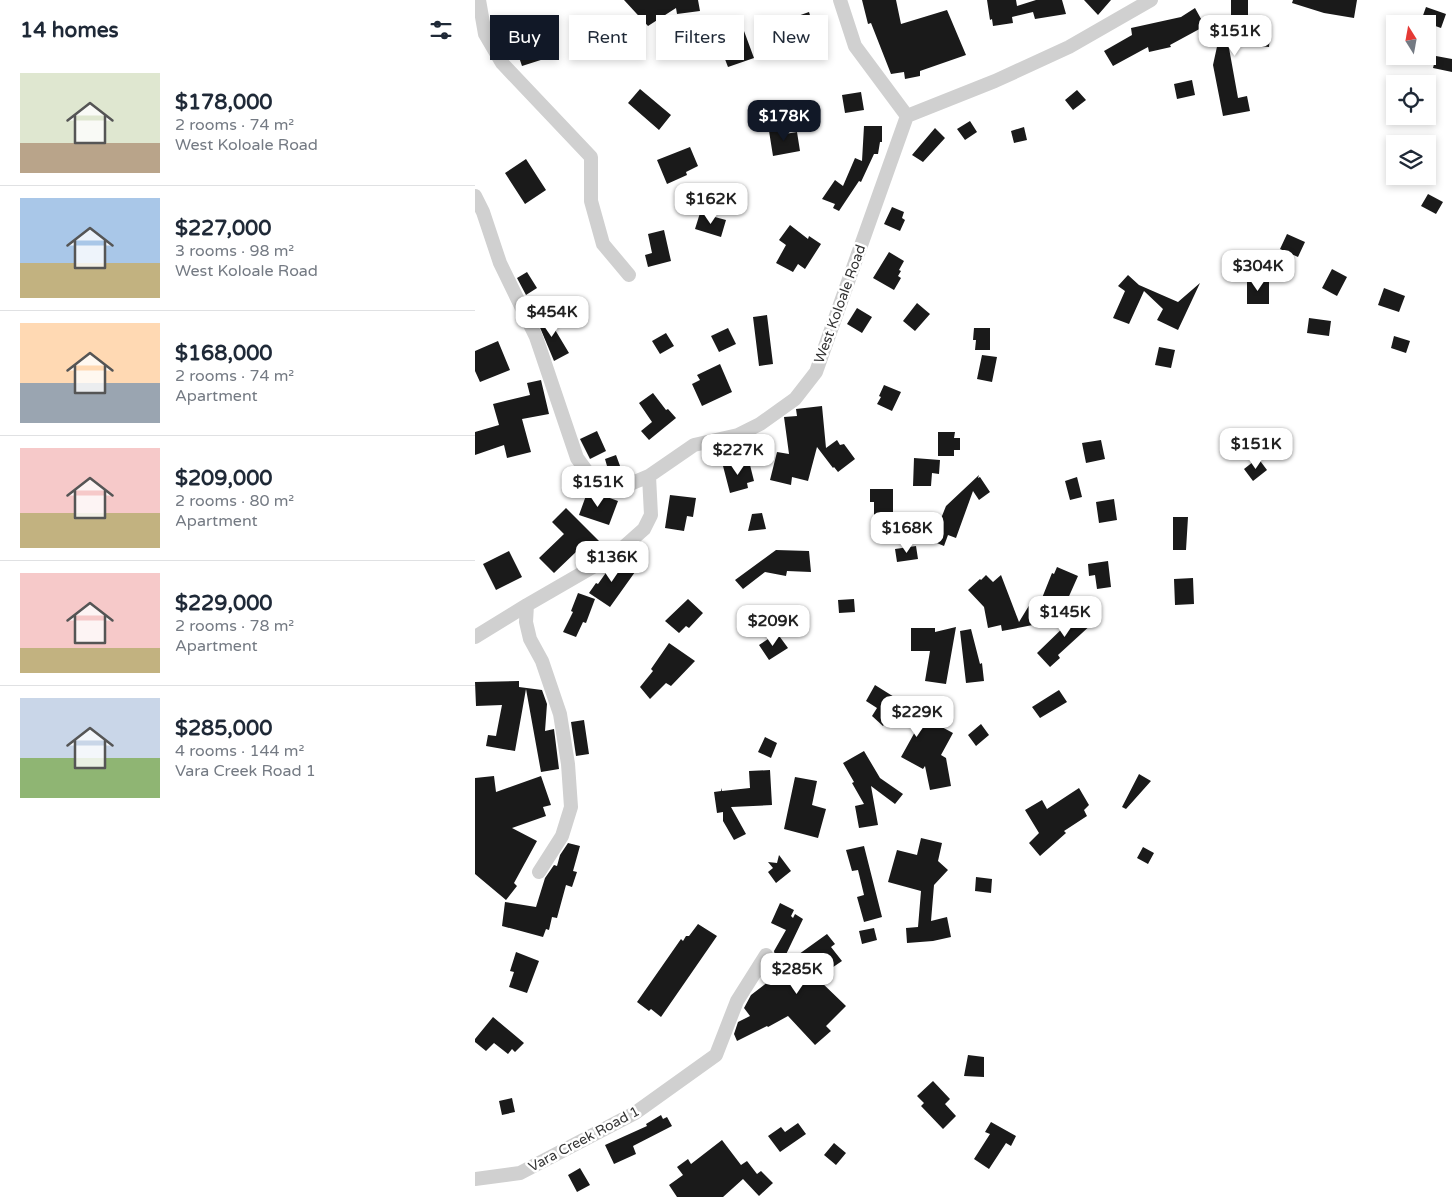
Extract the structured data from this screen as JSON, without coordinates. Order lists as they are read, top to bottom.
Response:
{
  "streets": {
    "street": ["West Koloale Road", "Vara Creek Road 1"]
  },
  "north": "top",
  "page": {
    "heading": "14 homes",
    "price": [
      "$151K",
      "$178K",
      "$162K",
      "$304K",
      "$454K",
      "$151K",
      "$227K",
      "$151K",
      "$168K",
      "$136K",
      "$145K",
      "$209K",
      "$229K",
      "$285K"
    ],
    "chip": [
      "Buy",
      "Rent",
      "Filters",
      "New"
    ],
    "list": [
      {
        "name": "$178,000",
        "note": "2 rooms · 74 m² · West Koloale Road"
      },
      {
        "name": "$227,000",
        "note": "3 rooms · 98 m² · West Koloale Road"
      },
      {
        "name": "$168,000",
        "note": "2 rooms · 74 m² · Apartment"
      },
      {
        "name": "$209,000",
        "note": "2 rooms · 80 m² · Apartment"
      },
      {
        "name": "$229,000",
        "note": "2 rooms · 78 m² · Apartment"
      },
      {
        "name": "$285,000",
        "note": "4 rooms · 144 m² · Vara Creek Road 1"
      }
    ]
  }
}
